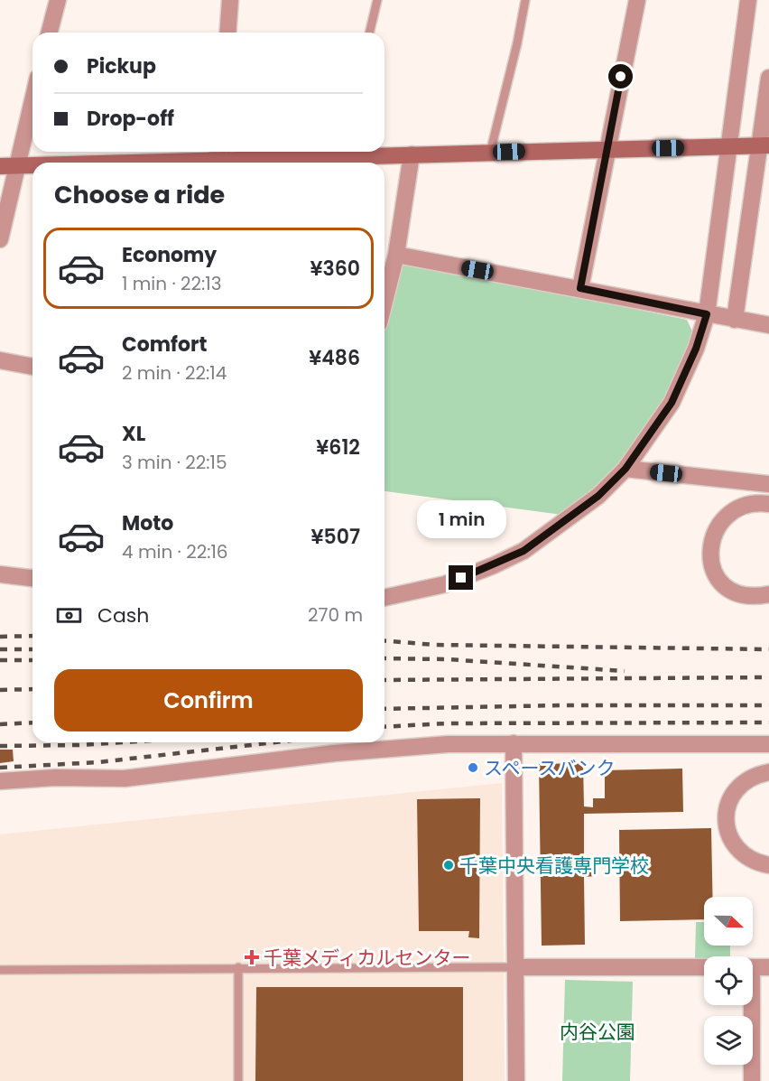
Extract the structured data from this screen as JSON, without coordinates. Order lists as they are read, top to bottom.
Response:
{
  "parks": ["内谷公園"],
  "places": {
    "other": ["スペースバンク", "千葉中央看護専門学校"],
    "health": ["千葉メディカルセンター"]
  },
  "north": "right",
  "page": {
    "banner": ["Pickup", "Drop-off"],
    "heading": "Choose a ride",
    "list": [
      {
        "name": "Economy",
        "note": "1 min · 22:13",
        "value": "¥360"
      },
      {
        "name": "Comfort",
        "note": "2 min · 22:14",
        "value": "¥486"
      },
      {
        "name": "XL",
        "note": "3 min · 22:15",
        "value": "¥612"
      },
      {
        "name": "Moto",
        "note": "4 min · 22:16",
        "value": "¥507"
      }
    ],
    "bubble": "1 min",
    "pay": ["Cash", "270 m"],
    "buttons": "Confirm"
  }
}
